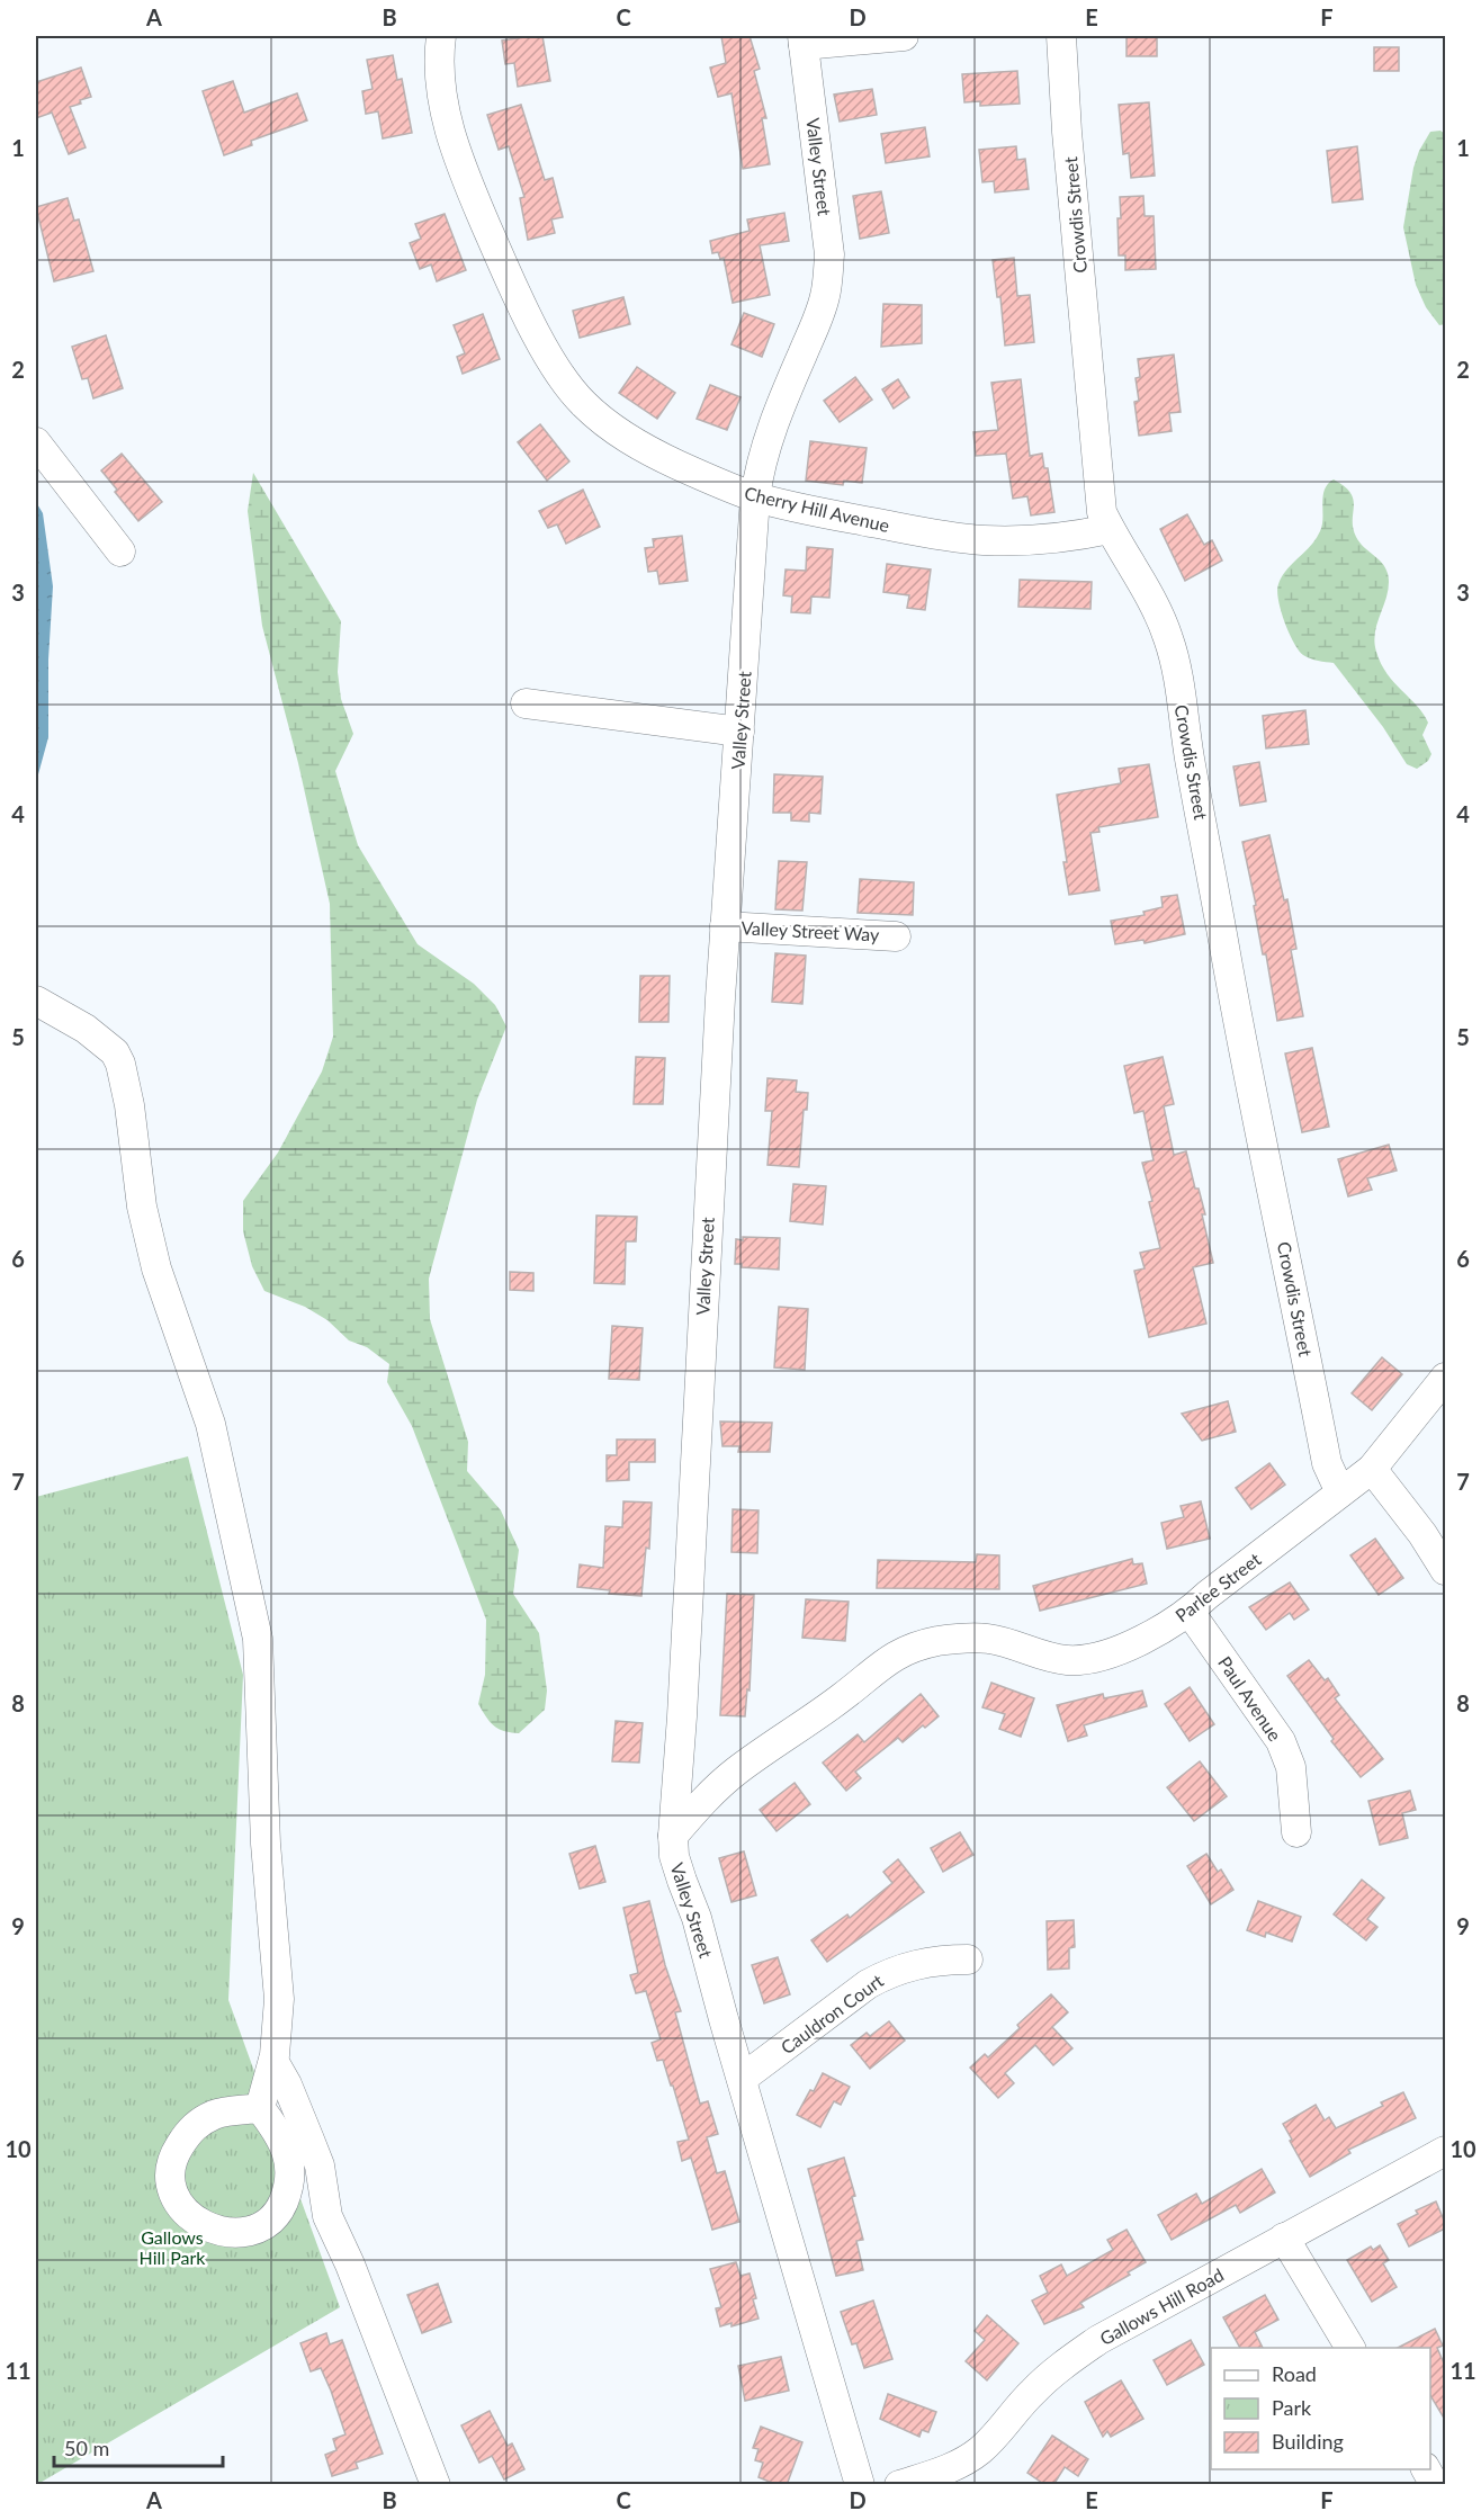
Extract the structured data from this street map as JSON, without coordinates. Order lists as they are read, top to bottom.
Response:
{
  "streets": {
    "street": [
      "Valley Street",
      "Crowdis Street",
      "Cherry Hill Avenue",
      "Valley Street Way",
      "Parlee Street",
      "Paul Avenue",
      "Cauldron Court",
      "Gallows Hill Road"
    ]
  },
  "crossings": [
    ["Valley Street", "Cherry Hill Avenue"],
    ["Valley Street", "Valley Street Way"],
    ["Valley Street", "Parlee Street"],
    ["Valley Street", "Cauldron Court"],
    ["Crowdis Street", "Cherry Hill Avenue"],
    ["Crowdis Street", "Parlee Street"],
    ["Parlee Street", "Paul Avenue"]
  ],
  "parks": ["Gallows Hill Park"],
  "legend": ["Road", "Park", "Building"],
  "scale_bar": "50 m",
  "grid": {
    "columns": [
      "A",
      "B",
      "C",
      "D",
      "E",
      "F"
    ],
    "rows": [
      "1",
      "2",
      "3",
      "4",
      "5",
      "6",
      "7",
      "8",
      "9",
      "10",
      "11"
    ]
  }
}
